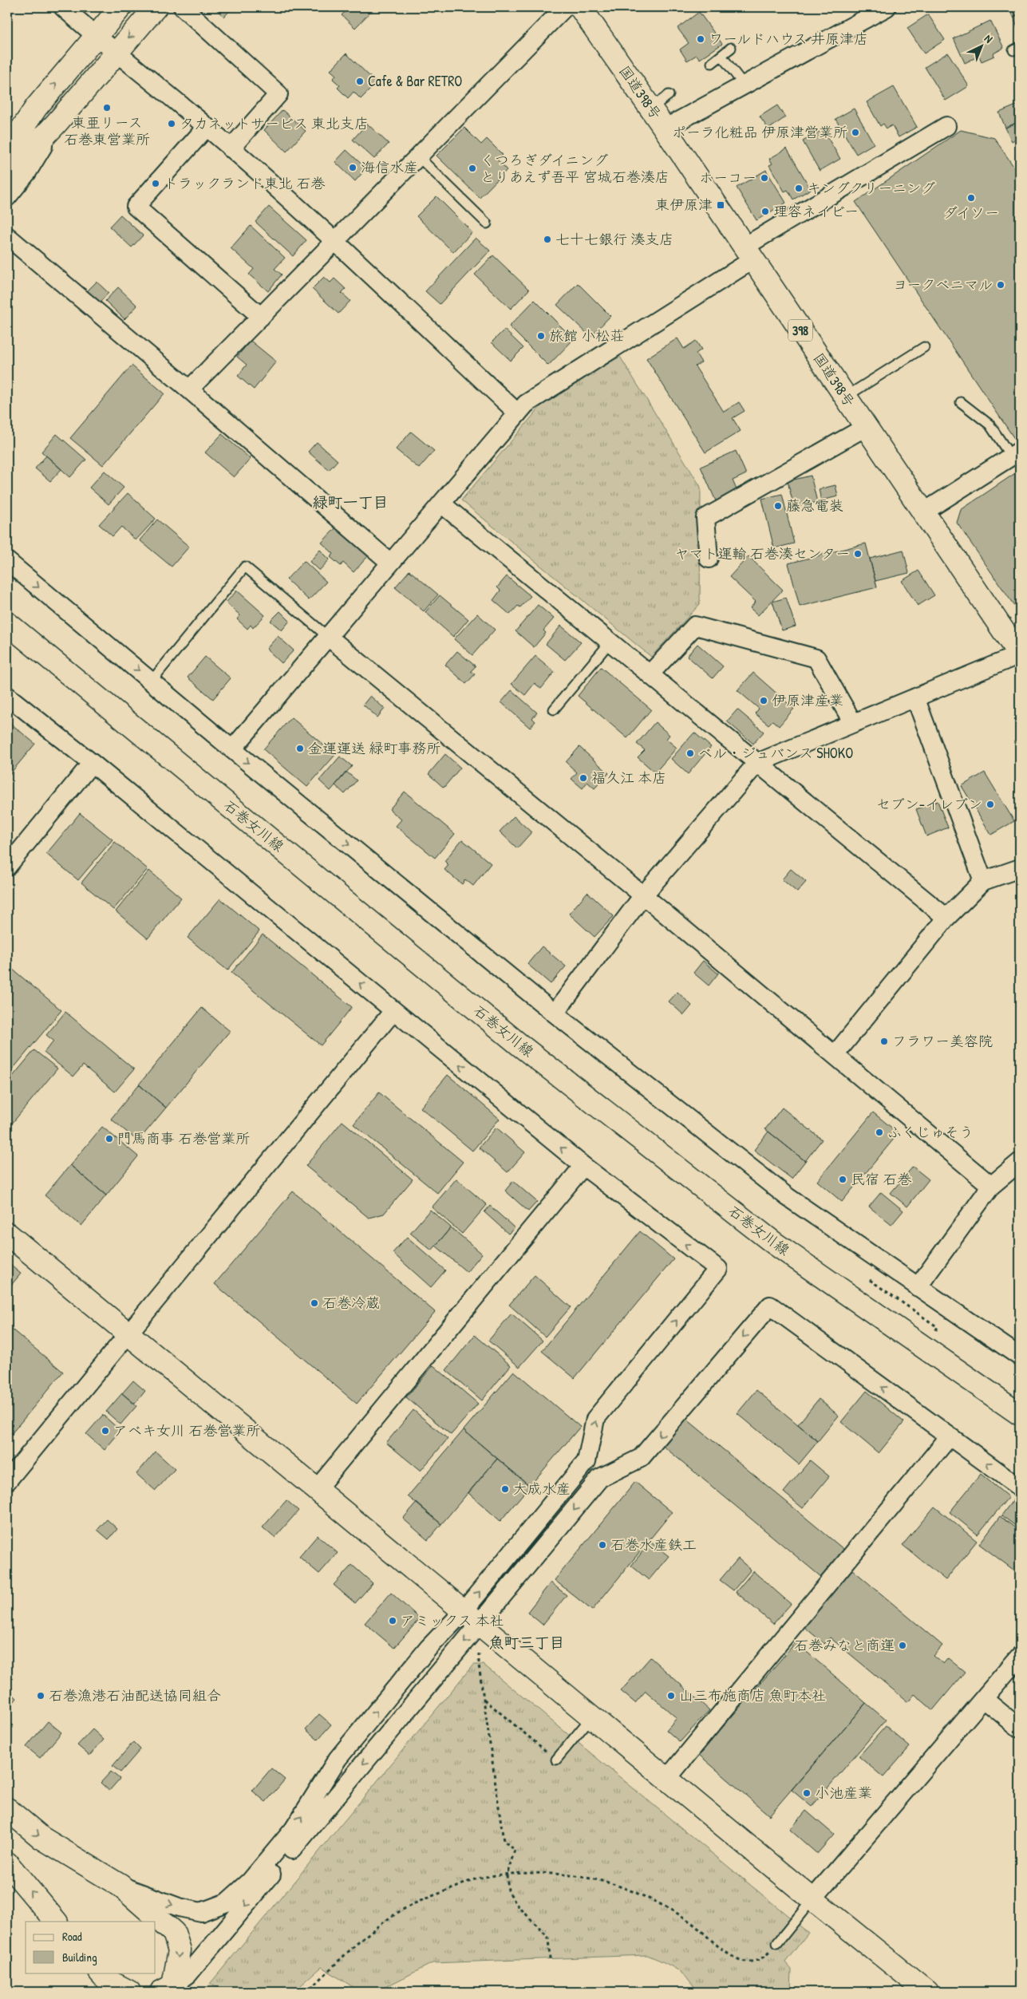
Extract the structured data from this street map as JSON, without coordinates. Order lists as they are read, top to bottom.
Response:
{
  "streets": {
    "main road": ["国道398号", "398", "石巻女川線"]
  },
  "districts": ["緑町一丁目", "魚町三丁目"],
  "places": {
    "other": [
      "ワールドハウス 井原津店",
      "Cafe & Bar RETRO",
      "東亜リース 石巻東営業所",
      "タカネットサービス 東北支店",
      "ポーラ化粧品 伊原津営業所",
      "海信水産",
      "くつろぎダイニング とりあえず吾平 宮城石巻湊店",
      "ホーコー",
      "トラックランド東北 石巻",
      "キングクリーニング",
      "ダイソー",
      "理容ネイビー",
      "七十七銀行 湊支店",
      "ヨークベニマル",
      "旅館 小松荘",
      "藤急電装",
      "ヤマト運輸 石巻湊センター",
      "伊原津産業",
      "金運運送 緑町事務所",
      "ベル・ジュバンス SHOKO",
      "福久江 本店",
      "セブン-イレブン",
      "フラワー美容院",
      "ふくじゅそう",
      "門馬商事 石巻営業所",
      "民宿 石巻",
      "石巻冷蔵",
      "アベキ女川 石巻営業所",
      "大成水産",
      "石巻水産鉄工",
      "アミックス 本社",
      "石巻みなと商運",
      "石巻漁港石油配送協同組合",
      "山三布施商店 魚町本社",
      "小池産業"
    ],
    "transit": ["東伊原津"]
  },
  "legend": ["Road", "Building"],
  "north": "top right"
}
